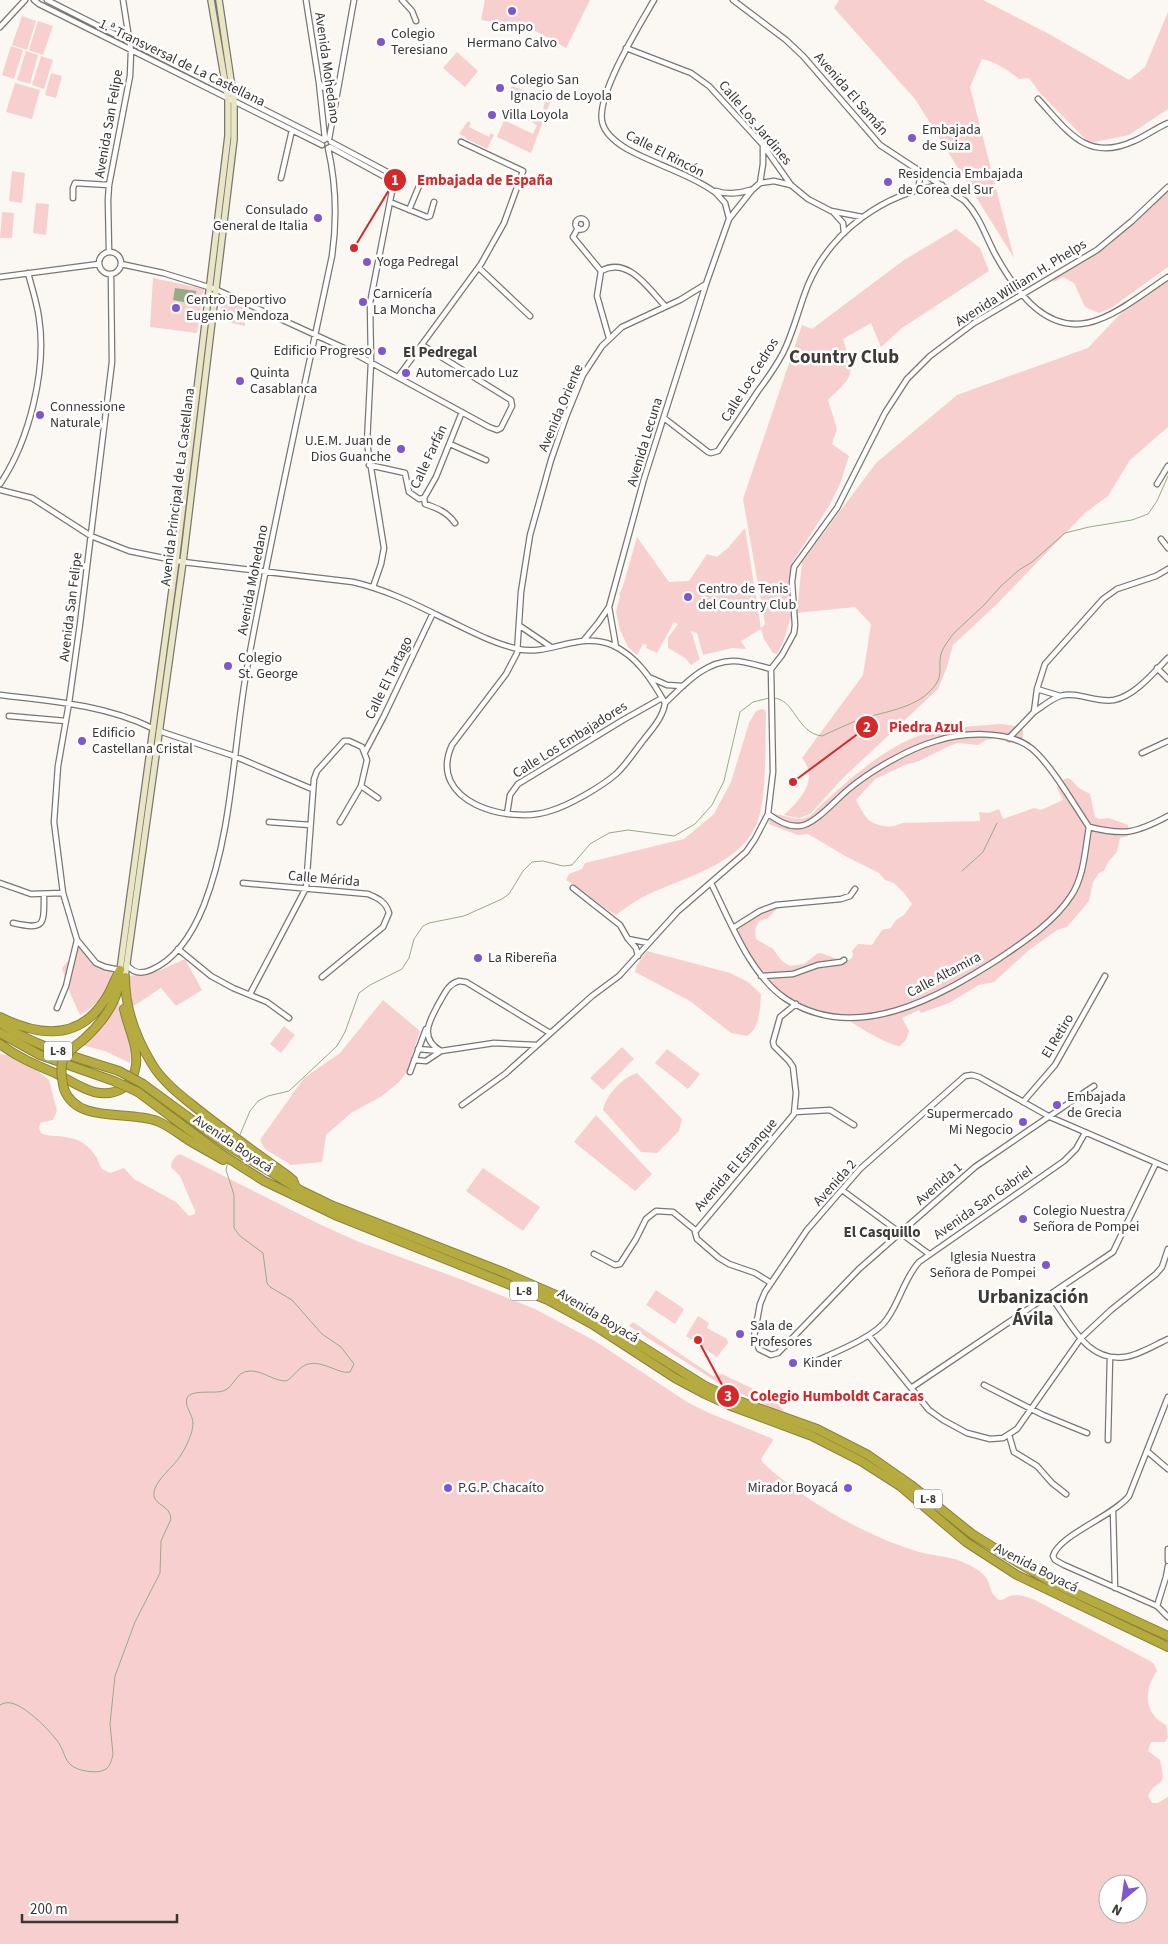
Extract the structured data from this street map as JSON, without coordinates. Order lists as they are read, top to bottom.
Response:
{
  "streets": {
    "highway": ["L-8", "Avenida Boyacá"],
    "street": [
      "1.ª Transversal de La Castellana",
      "Avenida Mohedano",
      "Avenida El Samán",
      "Calle Los Jardines",
      "Avenida San Felipe",
      "Calle El Rincón",
      "Avenida William H. Phelps",
      "Calle Los Cedros",
      "Avenida Oriente",
      "Avenida Lecuna",
      "Calle Farfán",
      "Avenida Principal de La Castellana",
      "Calle El Tartago",
      "Calle Los Embajadores",
      "Calle Mérida",
      "Calle Altamira",
      "El Retiro",
      "Avenida El Estanque",
      "Avenida 2",
      "Avenida 1",
      "Avenida San Gabriel"
    ]
  },
  "crossings": [
    ["1.ª Transversal de La Castellana", "Avenida Mohedano"],
    ["1.ª Transversal de La Castellana", "Avenida San Felipe"],
    ["1.ª Transversal de La Castellana", "Avenida Principal de La Castellana"],
    ["Avenida Mohedano", "Avenida San Felipe"],
    ["Avenida Mohedano", "Avenida Principal de La Castellana"],
    ["Avenida El Samán", "Avenida William H. Phelps"],
    ["Avenida El Samán", "Calle Los Cedros"],
    ["Calle Los Jardines", "Calle El Rincón"],
    ["Calle Los Jardines", "Calle Los Cedros"],
    ["Avenida San Felipe", "Avenida Principal de La Castellana"],
    ["Calle Los Cedros", "Avenida Lecuna"],
    ["Avenida Oriente", "Avenida Lecuna"],
    ["Calle Altamira", "Avenida El Estanque"],
    ["El Retiro", "Avenida 2"],
    ["Avenida El Estanque", "Avenida 2"],
    ["Avenida 2", "Avenida 1"]
  ],
  "districts": [
    "El Pedregal",
    "Country Club",
    "El Casquillo",
    "Urbanización Ávila"
  ],
  "places": [
    "Campo Hermano Calvo",
    "Colegio Teresiano",
    "Colegio San Ignacio de Loyola",
    "Villa Loyola",
    "Embajada de Suiza",
    "Residencia Embajada de Corea del Sur",
    "Consulado General de Italia",
    "Embajada de España",
    "Yoga Pedregal",
    "Carnicería La Moncha",
    "Centro Deportivo Eugenio Mendoza",
    "Edificio Progreso",
    "Automercado Luz",
    "Quinta Casablanca",
    "Connessione Naturale",
    "U.E.M. Juan de Dios Guanche",
    "Centro de Tenis del Country Club",
    "Colegio St. George",
    "Edificio Castellana Cristal",
    "Piedra Azul",
    "La Ribereña",
    "Embajada de Grecia",
    "Supermercado Mi Negocio",
    "Colegio Nuestra Señora de Pompei",
    "Iglesia Nuestra Señora de Pompei",
    "Sala de Profesores",
    "Colegio Humboldt Caracas",
    "Kinder",
    "P.G.P. Chacaíto",
    "Mirador Boyacá"
  ],
  "scale_bar": "200 m",
  "north": "bottom left"
}
